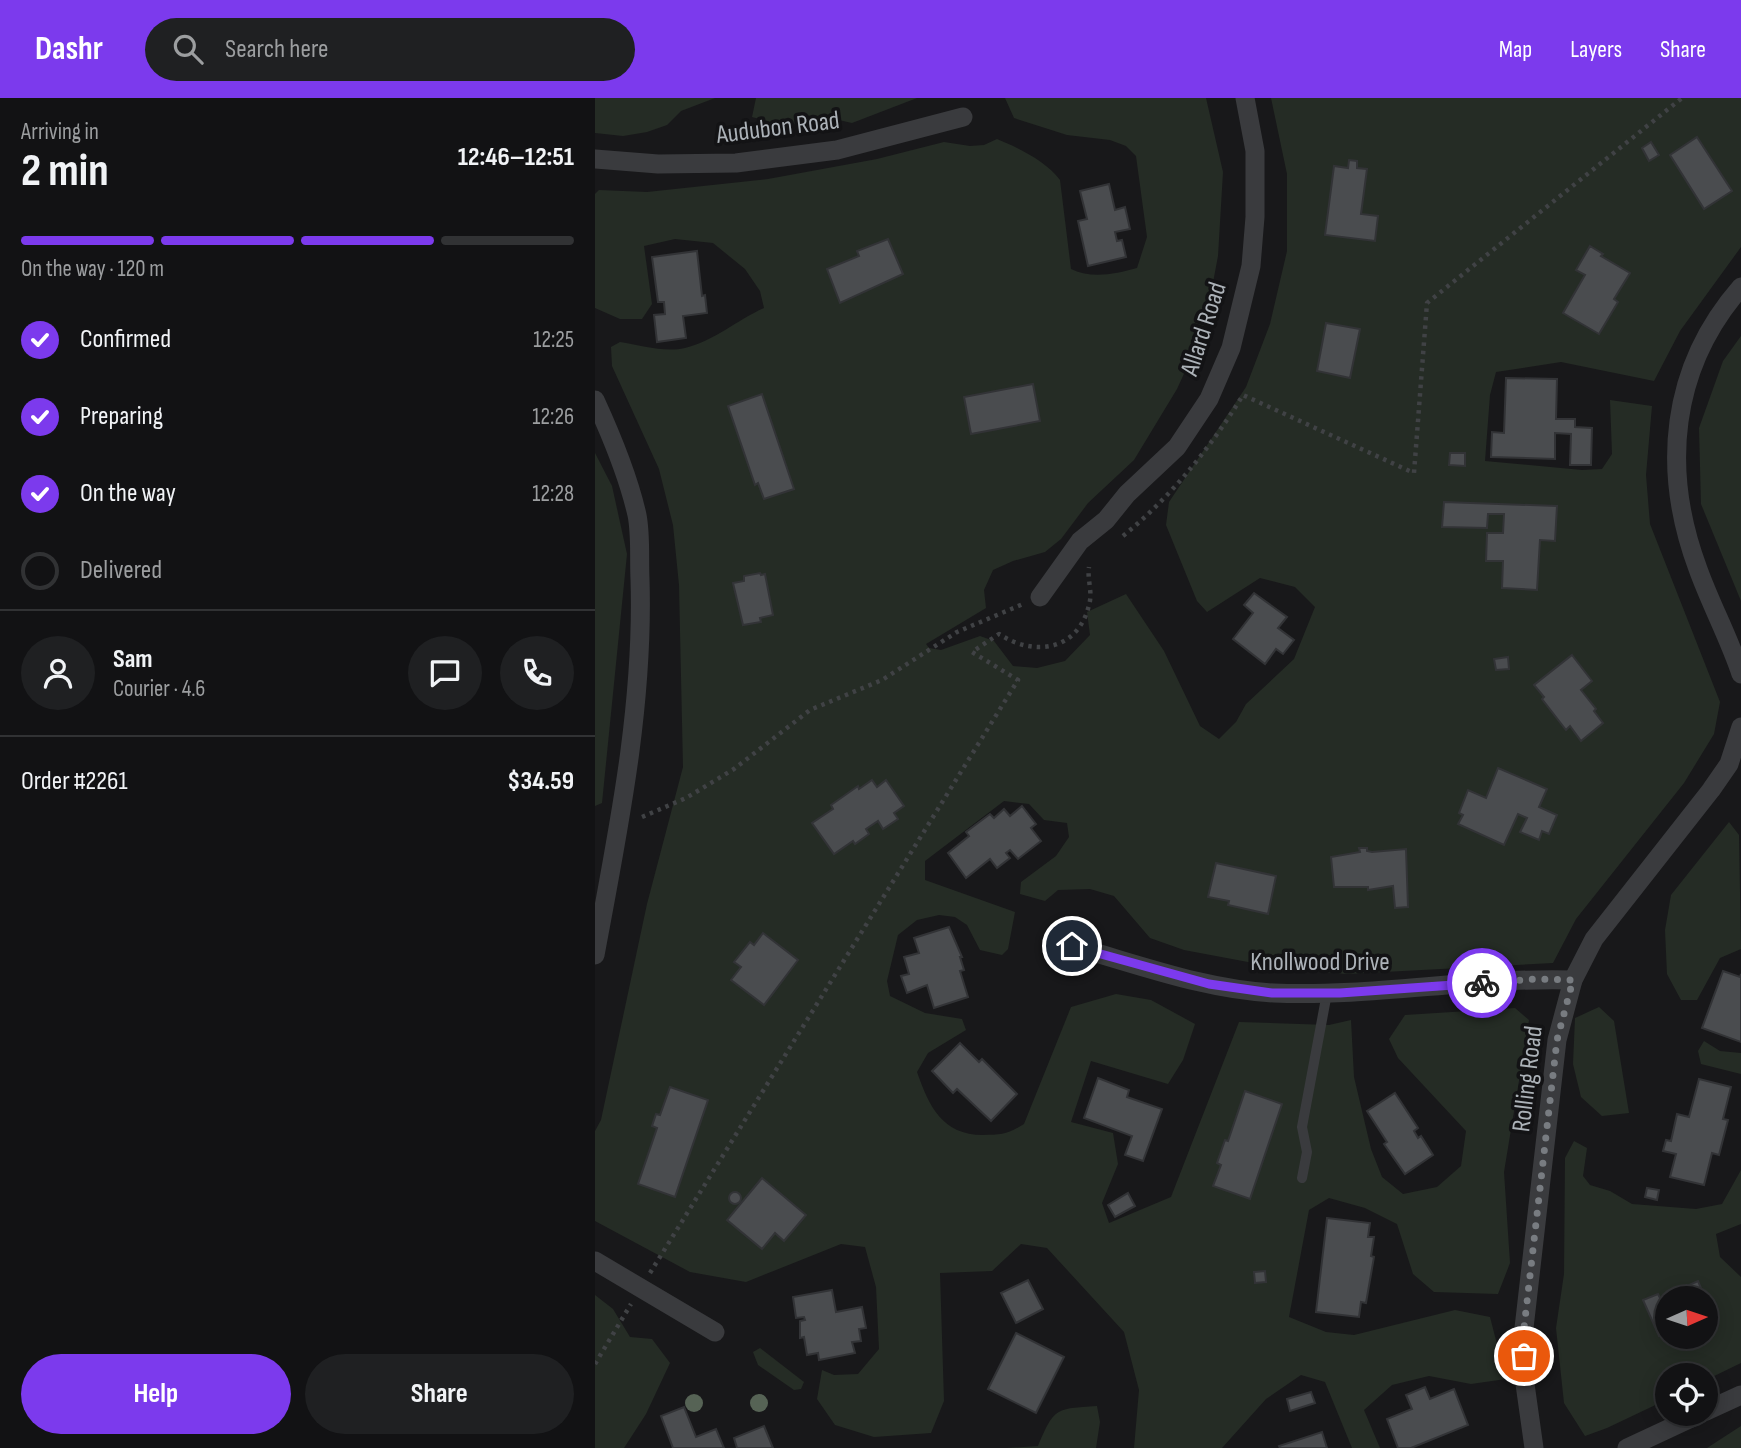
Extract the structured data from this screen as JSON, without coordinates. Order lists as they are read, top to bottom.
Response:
{
  "streets": {
    "street": [
      "Audubon Road",
      "Allard Road",
      "Knollwood Drive",
      "Rolling Road"
    ]
  },
  "crossings": [
    ["Knollwood Drive", "Rolling Road"]
  ],
  "north": "right",
  "page": {
    "header": "Dashr",
    "search": "Search here",
    "nav": ["Map", "Layers", "Share"],
    "heading": ["2 min", "Arriving in", "12:46–12:51"],
    "panel": [
      "Sam",
      "Courier · 4.6",
      "Order #2261",
      "$34.59"
    ],
    "bar": "On the way · 120 m",
    "list": [
      ["Confirmed", "12:25"],
      ["Preparing", "12:26"],
      ["On the way", "12:28"],
      "Delivered"
    ],
    "buttons": ["Help", "Share"]
  }
}
